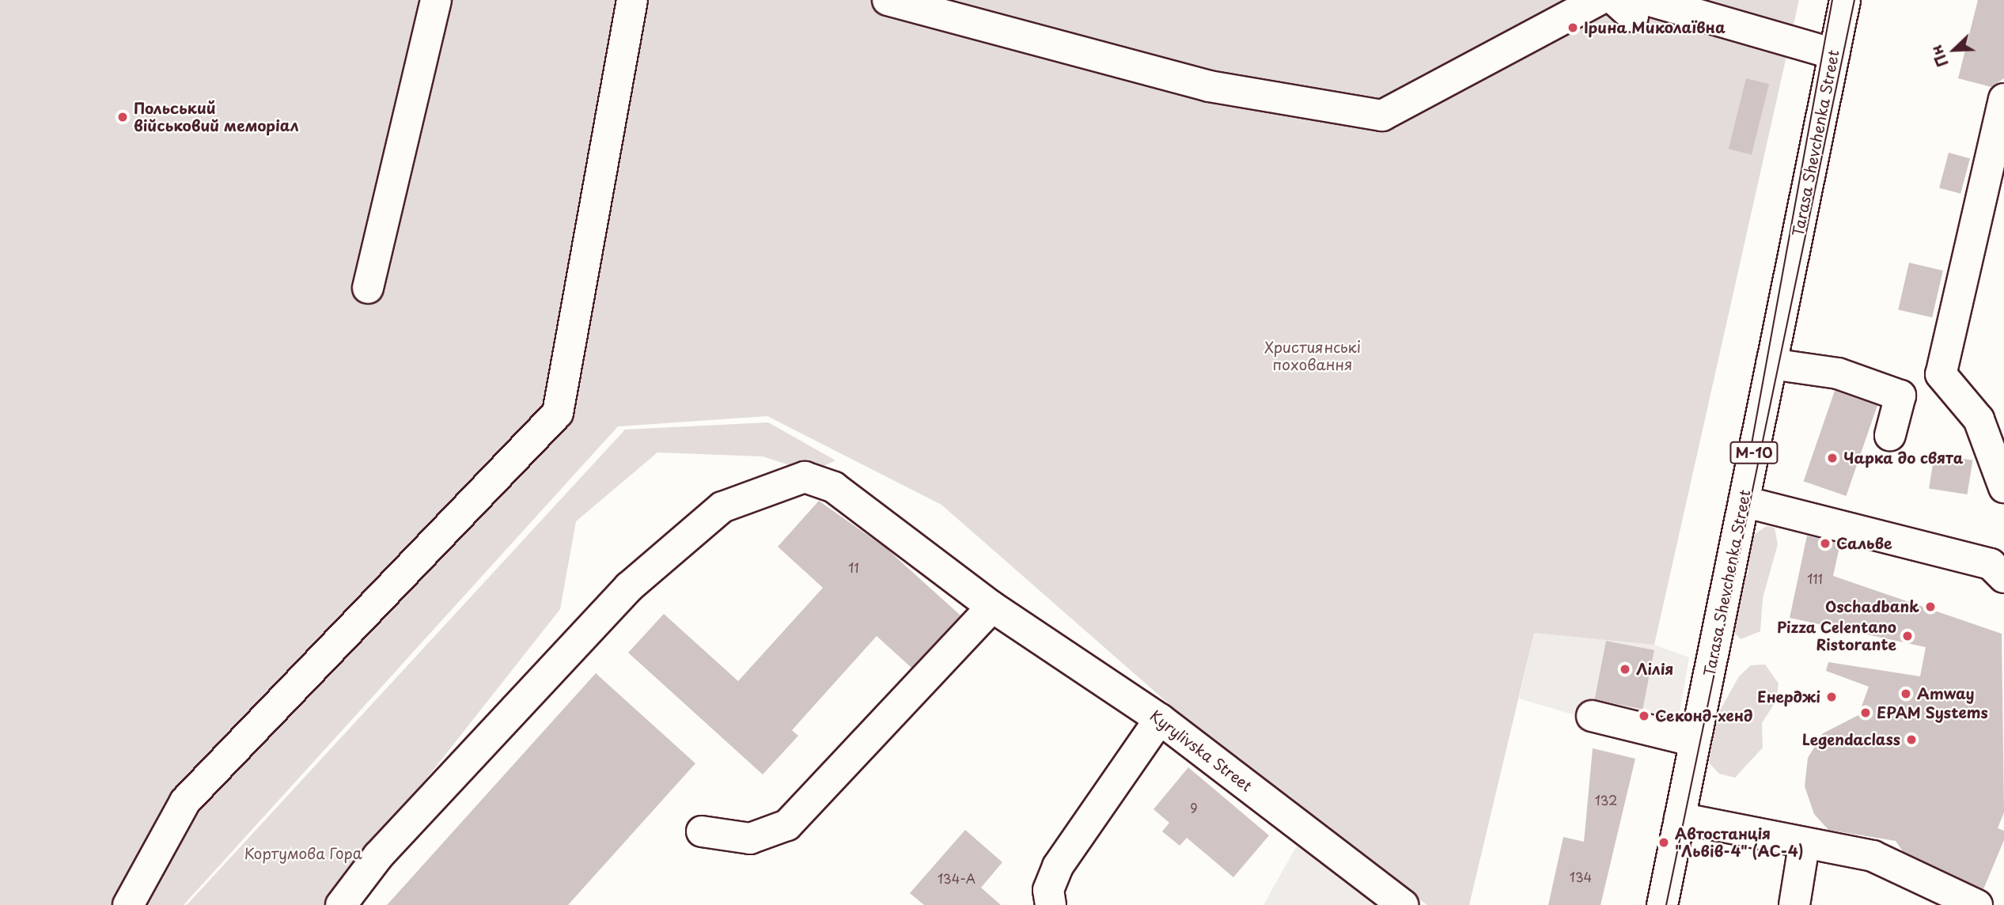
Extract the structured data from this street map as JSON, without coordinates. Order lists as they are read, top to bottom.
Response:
{
  "streets": {
    "street": ["Tarasa Shevchenka Street", "М-10", "Kyrylivska Street"]
  },
  "parks": ["Християнські поховання", "Кортумова Гора"],
  "places": [
    "Ірина Миколаївна",
    "Польський військовий меморіал",
    "Чарка до свята",
    "Сальве",
    "Oschadbank",
    "Pizza Celentano Ristorante",
    "Лілія",
    "Amway",
    "Енерджі",
    "EPAM Systems",
    "Секонд-хенд",
    "Legendaclass",
    "Автостанція \"Львів-4\" (АС-4)"
  ],
  "house_numbers": [
    "11",
    "111",
    "132",
    "9",
    "134",
    "134-А"
  ],
  "north": "bottom left"
}
